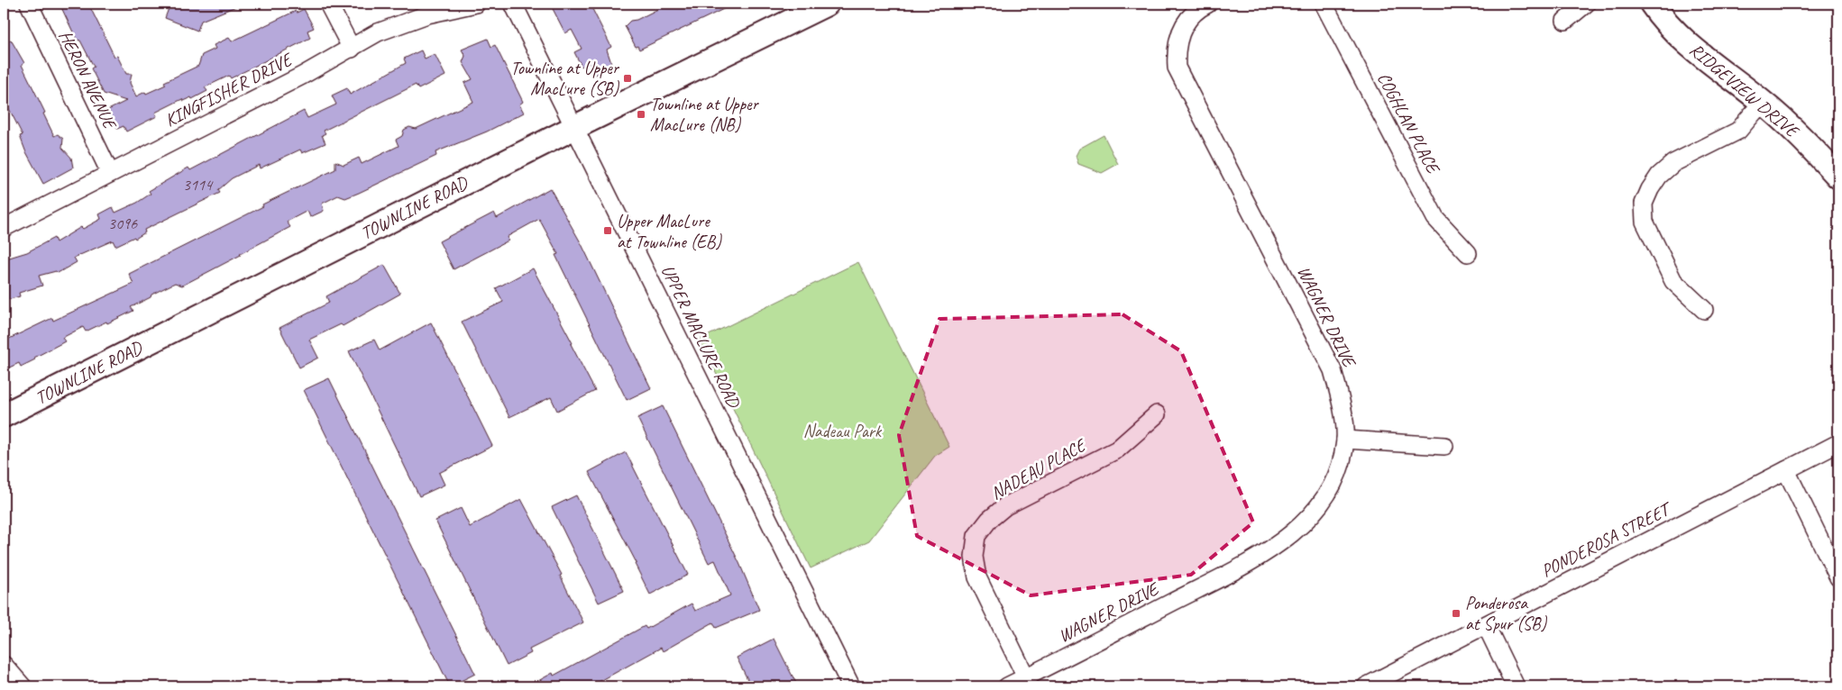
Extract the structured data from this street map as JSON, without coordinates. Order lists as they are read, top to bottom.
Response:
{
  "streets": {
    "street": [
      "HERON AVENUE",
      "KINGFISHER DRIVE",
      "RIDGEVIEW DRIVE",
      "COGHLAN PLACE",
      "TOWNLINE ROAD",
      "WAGNER DRIVE",
      "UPPER MACLURE ROAD",
      "NADEAU PLACE",
      "PONDEROSA STREET"
    ]
  },
  "crossings": [
    ["HERON AVENUE", "KINGFISHER DRIVE"],
    ["TOWNLINE ROAD", "UPPER MACLURE ROAD"],
    ["WAGNER DRIVE", "NADEAU PLACE"]
  ],
  "parks": ["Nadeau Park"],
  "places": {
    "transit": [
      "Townline at Upper MacLure (SB)",
      "Townline at Upper MacLure (NB)",
      "Upper MacLure at Townline (EB)",
      "Ponderosa at Spur (SB)"
    ]
  },
  "house_numbers": ["3114", "3096"]
}
